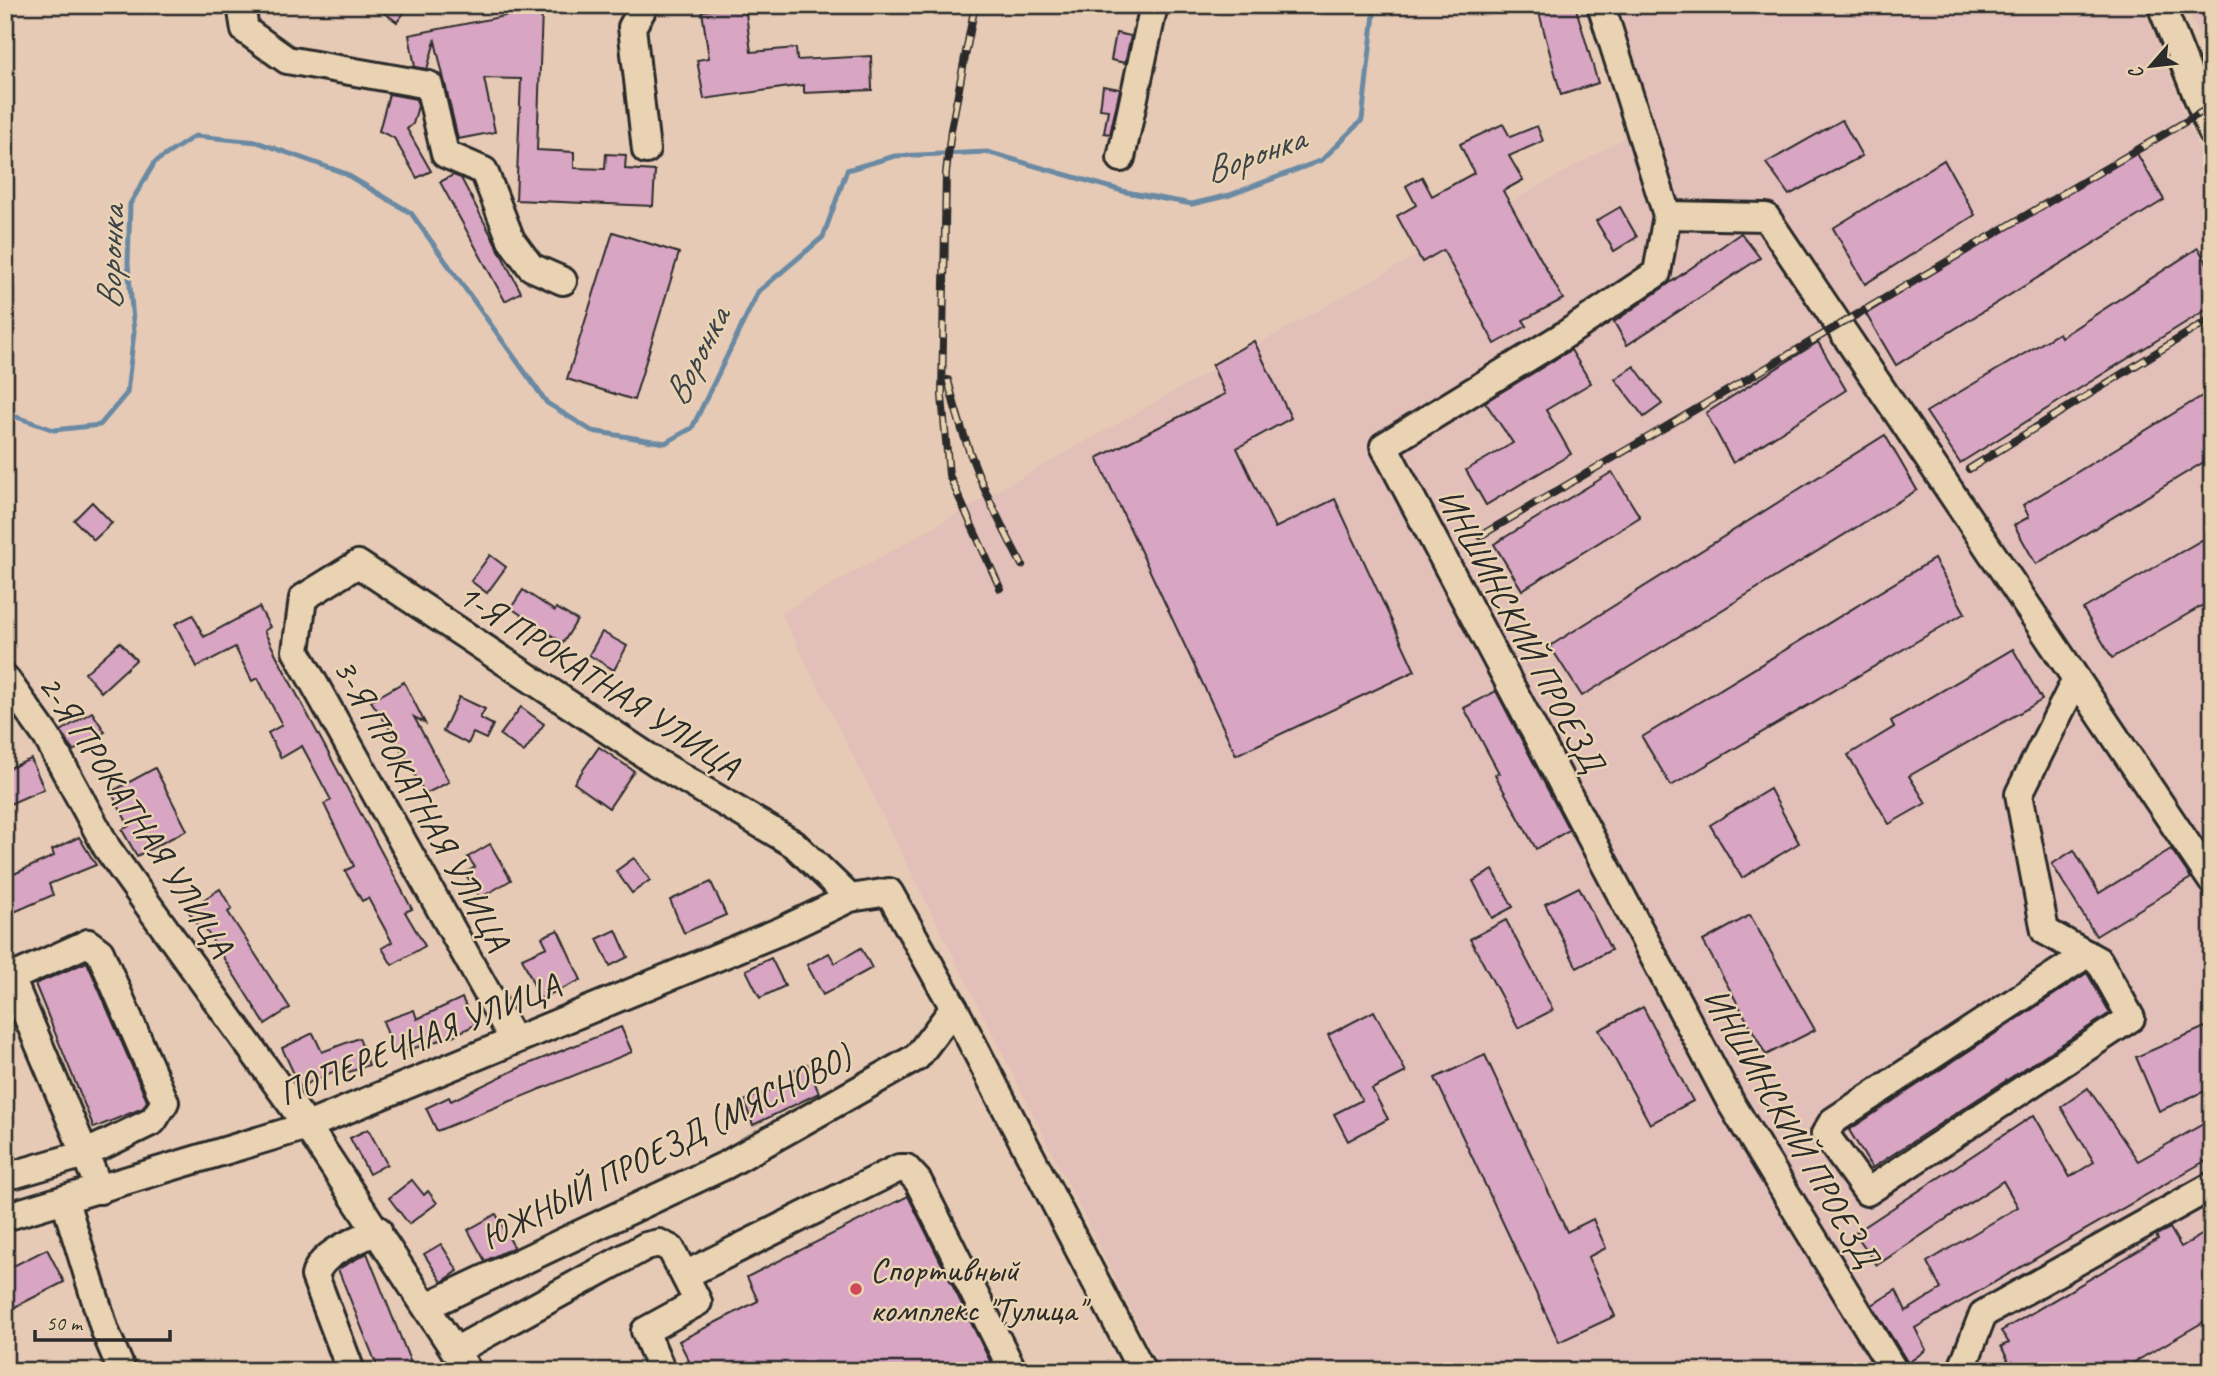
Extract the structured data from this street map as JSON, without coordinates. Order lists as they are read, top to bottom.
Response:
{
  "streets": {
    "street": [
      "ИНШИНСКИЙ ПРОЕЗД",
      "1-Я ПРОКАТНАЯ УЛИЦА",
      "3-Я ПРОКАТНАЯ УЛИЦА",
      "2-Я ПРОКАТНАЯ УЛИЦА",
      "ПОПЕРЕЧНАЯ УЛИЦА",
      "ЮЖНЫЙ ПРОЕЗД (МЯСНОВО)"
    ]
  },
  "crossings": [
    ["1-Я ПРОКАТНАЯ УЛИЦА", "3-Я ПРОКАТНАЯ УЛИЦА"],
    ["1-Я ПРОКАТНАЯ УЛИЦА", "ПОПЕРЕЧНАЯ УЛИЦА"],
    ["3-Я ПРОКАТНАЯ УЛИЦА", "ПОПЕРЕЧНАЯ УЛИЦА"],
    ["2-Я ПРОКАТНАЯ УЛИЦА", "ПОПЕРЕЧНАЯ УЛИЦА"],
    ["2-Я ПРОКАТНАЯ УЛИЦА", "ЮЖНЫЙ ПРОЕЗД (МЯСНОВО)"],
    ["ПОПЕРЕЧНАЯ УЛИЦА", "ЮЖНЫЙ ПРОЕЗД (МЯСНОВО)"]
  ],
  "water": ["Воронка"],
  "places": ["Спортивный комплекс \"Тулица\""],
  "scale_bar": "50 m",
  "north": "bottom left"
}
